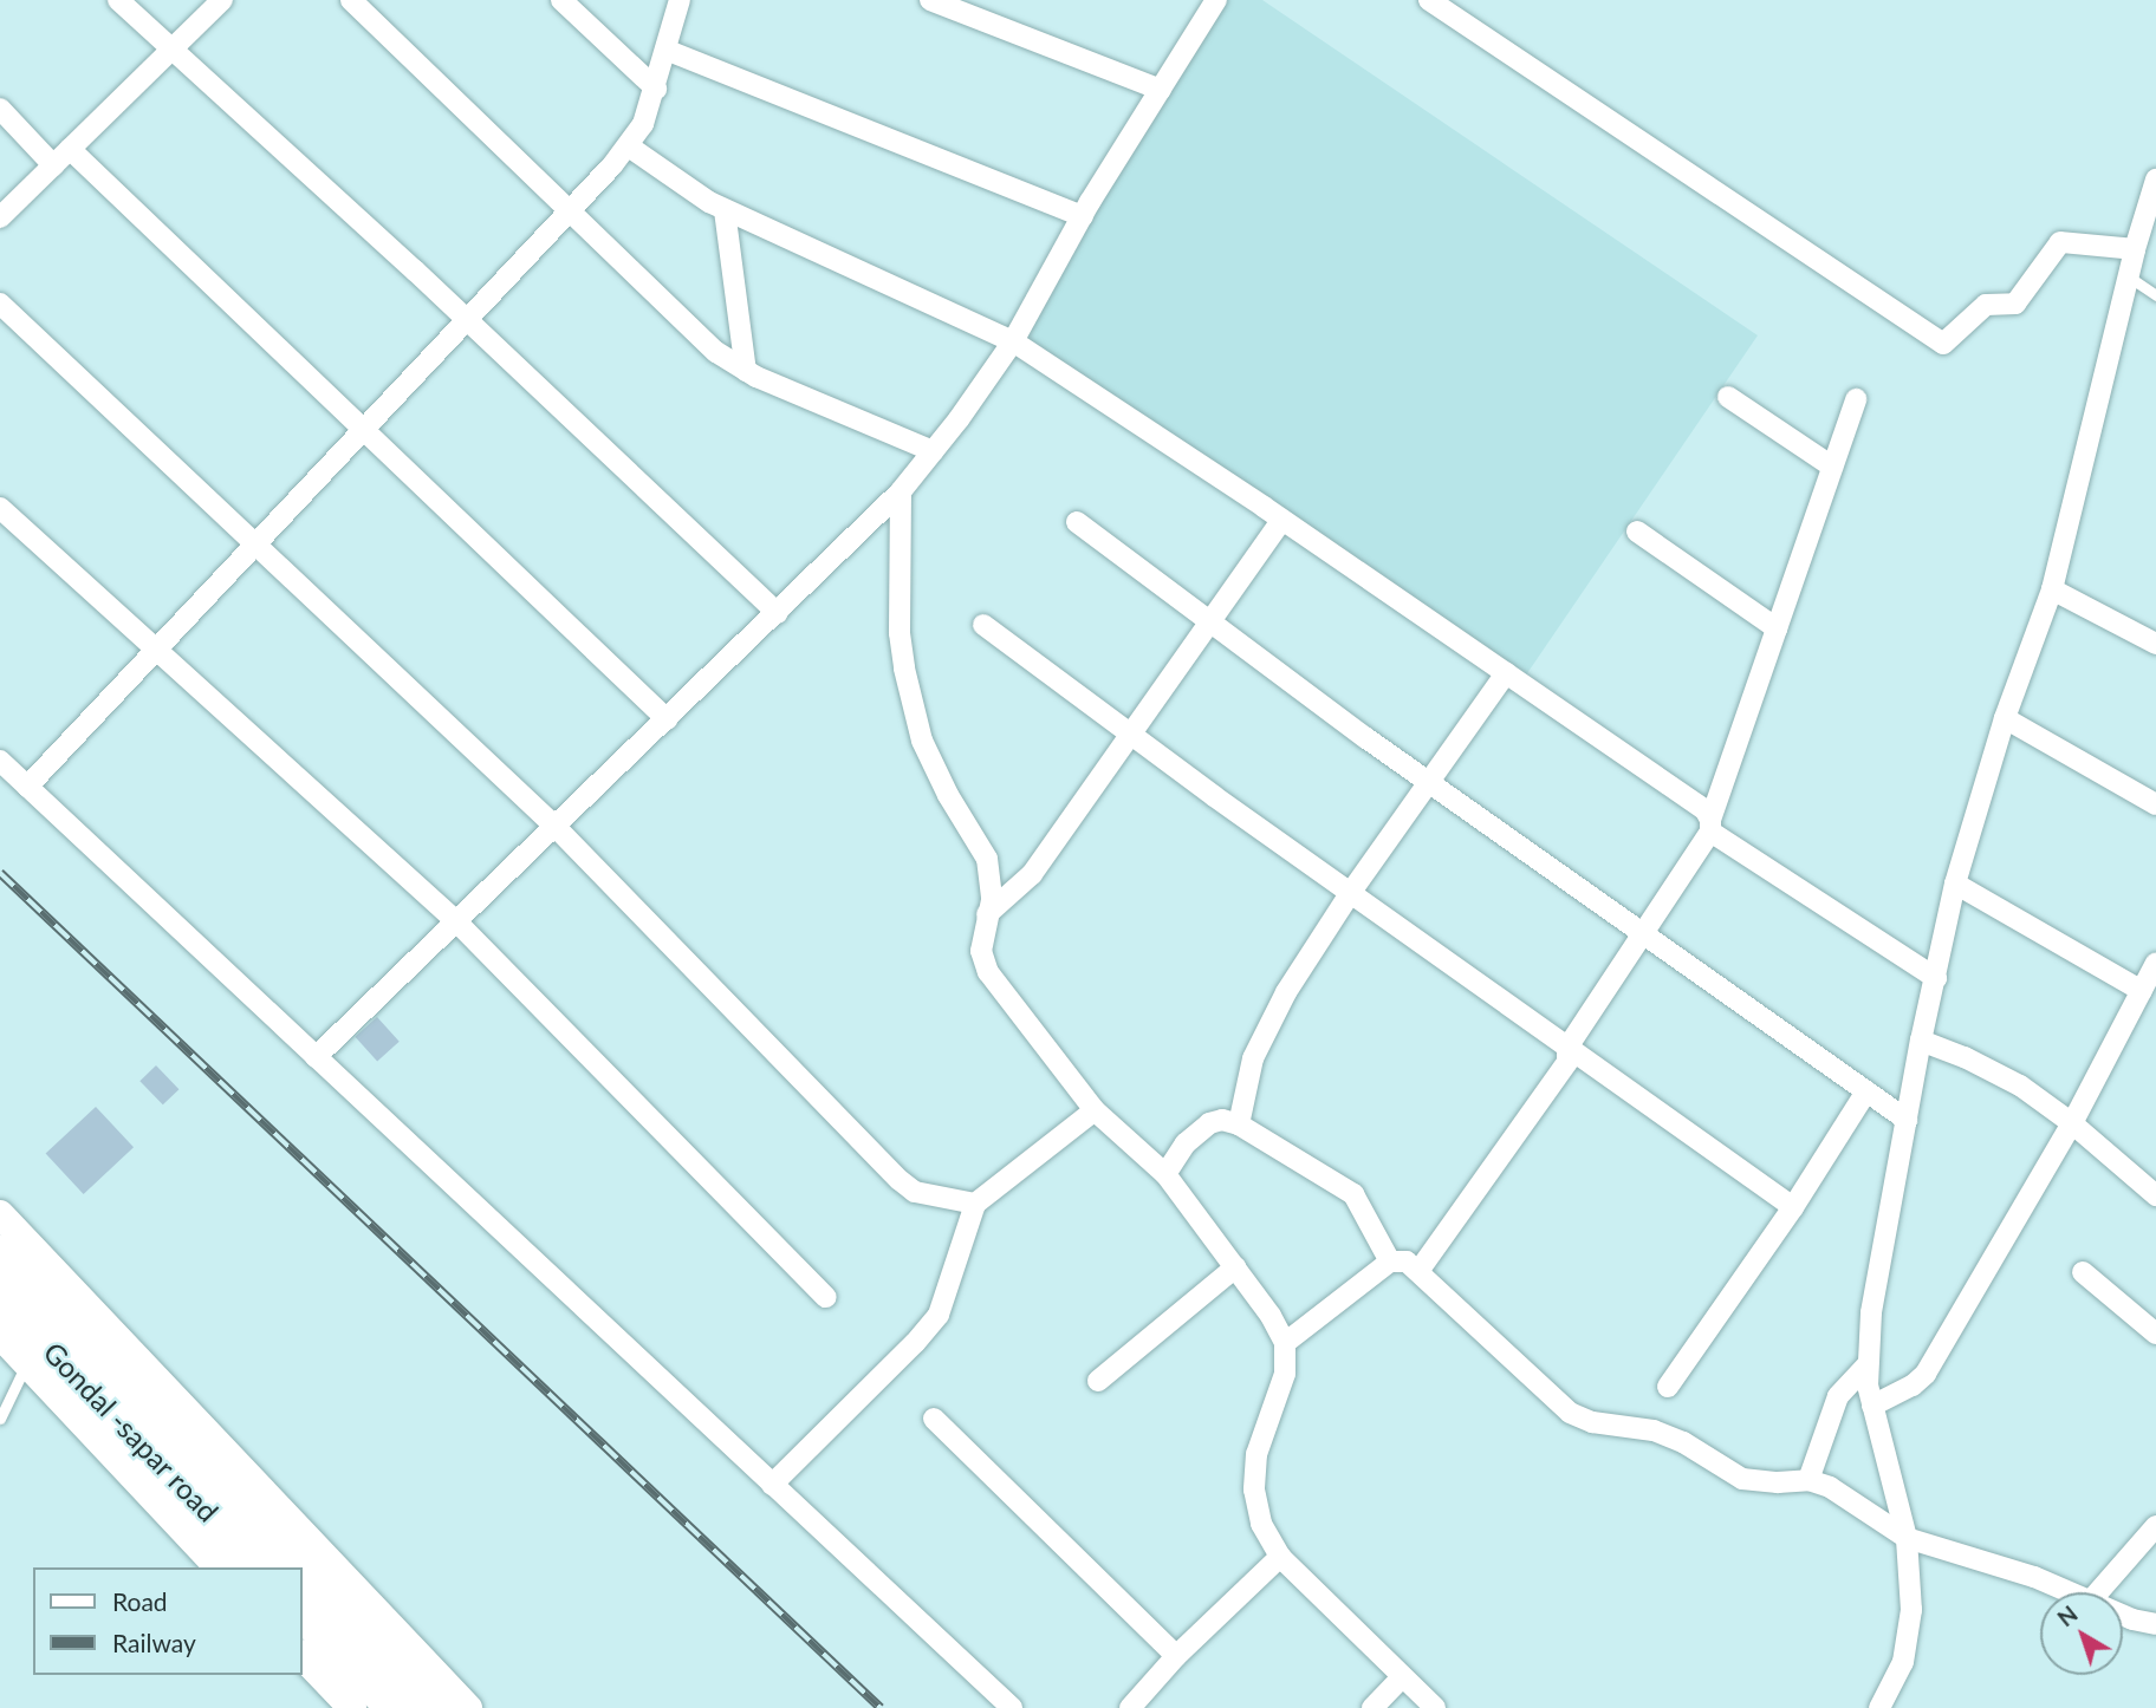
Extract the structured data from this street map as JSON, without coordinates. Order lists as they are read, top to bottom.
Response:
{
  "streets": {
    "highway": ["Gondal -sapar road"]
  },
  "legend": ["Road", "Railway"],
  "north": "top left"
}
